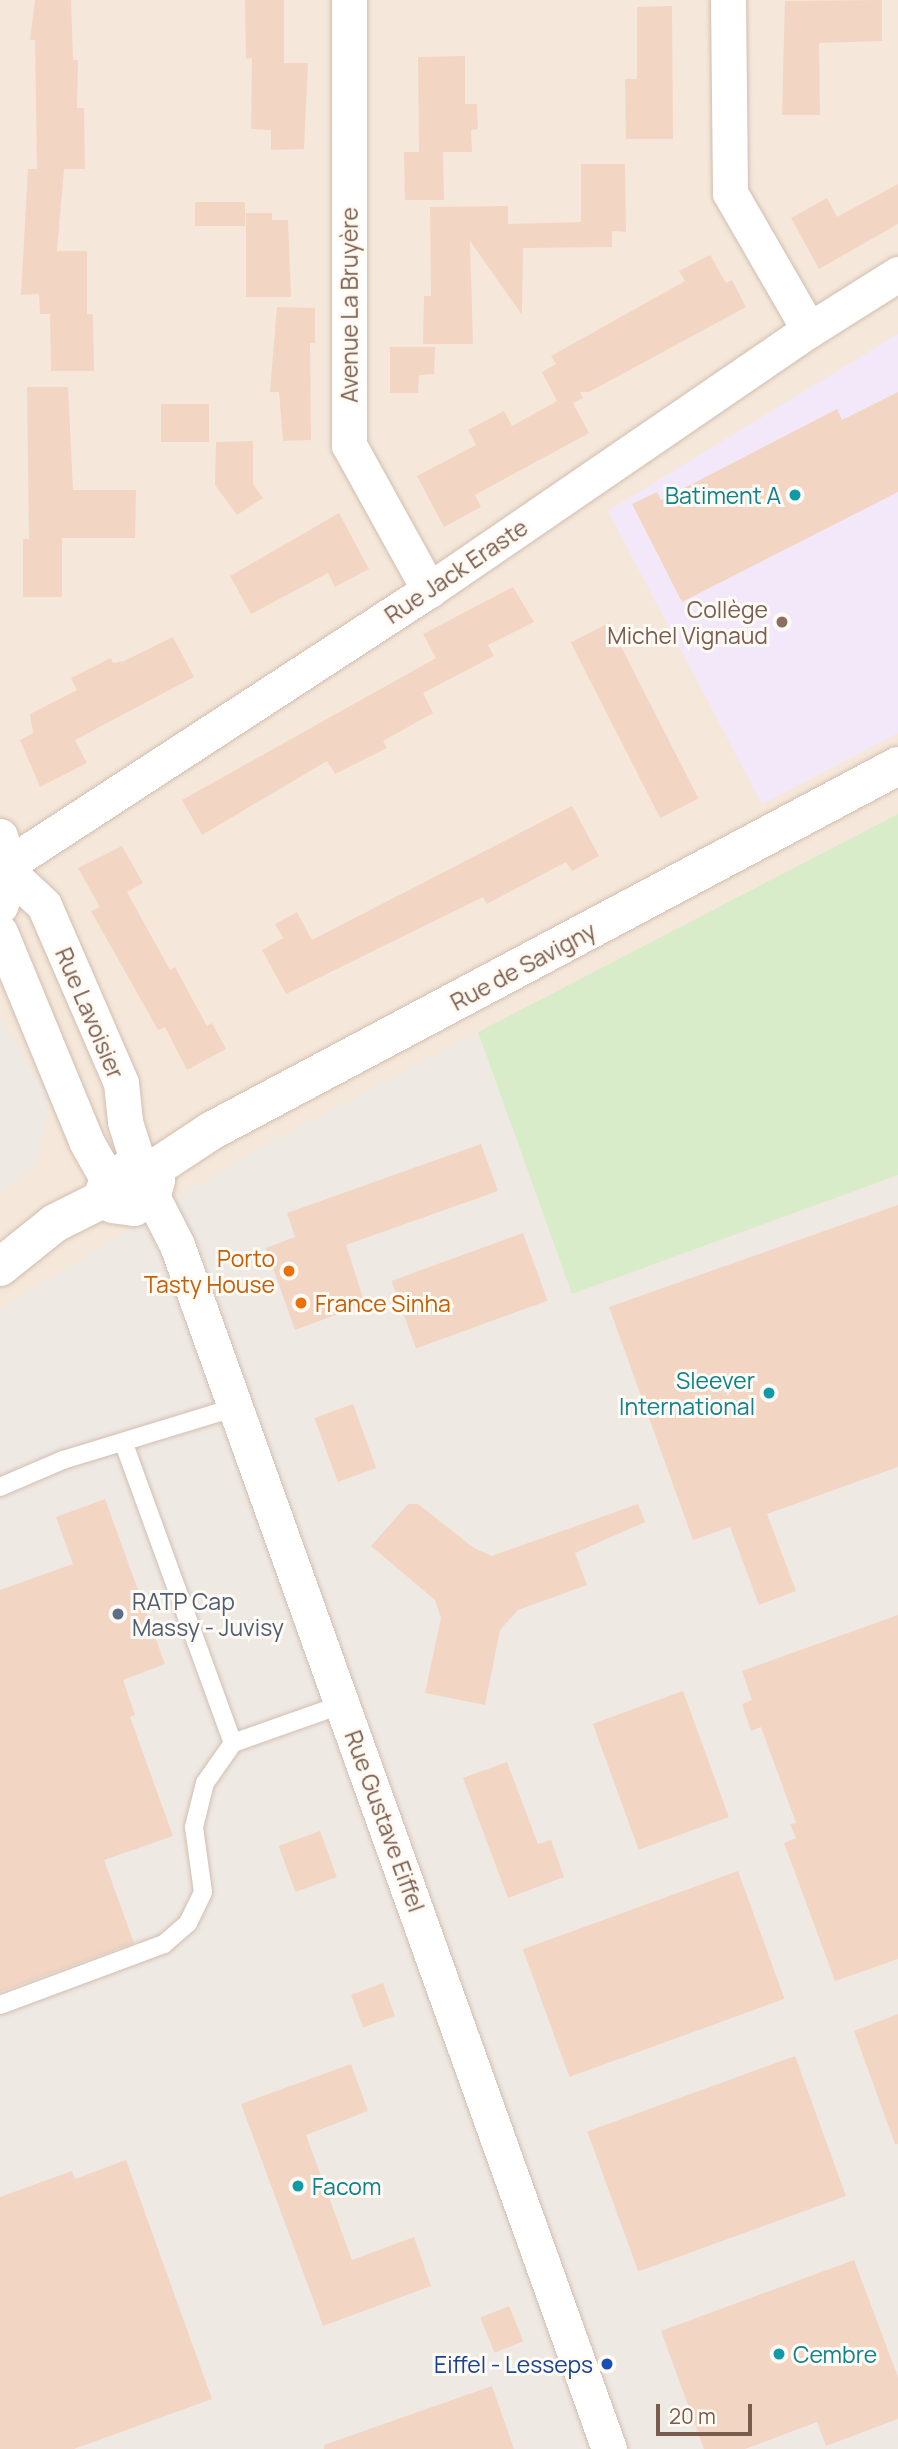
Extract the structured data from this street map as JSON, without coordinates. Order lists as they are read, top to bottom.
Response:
{
  "streets": {
    "street": [
      "Avenue La Bruyère",
      "Rue Jack Eraste",
      "Rue de Savigny",
      "Rue Lavoisier",
      "Rue Gustave Eiffel"
    ]
  },
  "crossings": [
    ["Avenue La Bruyère", "Rue Jack Eraste"],
    ["Rue Jack Eraste", "Rue Lavoisier"],
    ["Rue de Savigny", "Rue Lavoisier"],
    ["Rue de Savigny", "Rue Gustave Eiffel"],
    ["Rue Lavoisier", "Rue Gustave Eiffel"]
  ],
  "places": [
    "Batiment A",
    "Collège Michel Vignaud",
    "Porto Tasty House",
    "France Sinha",
    "Sleever International",
    "RATP Cap Massy - Juvisy",
    "Facom",
    "Cembre",
    "Eiffel - Lesseps"
  ],
  "scale_bar": "20 m"
}
